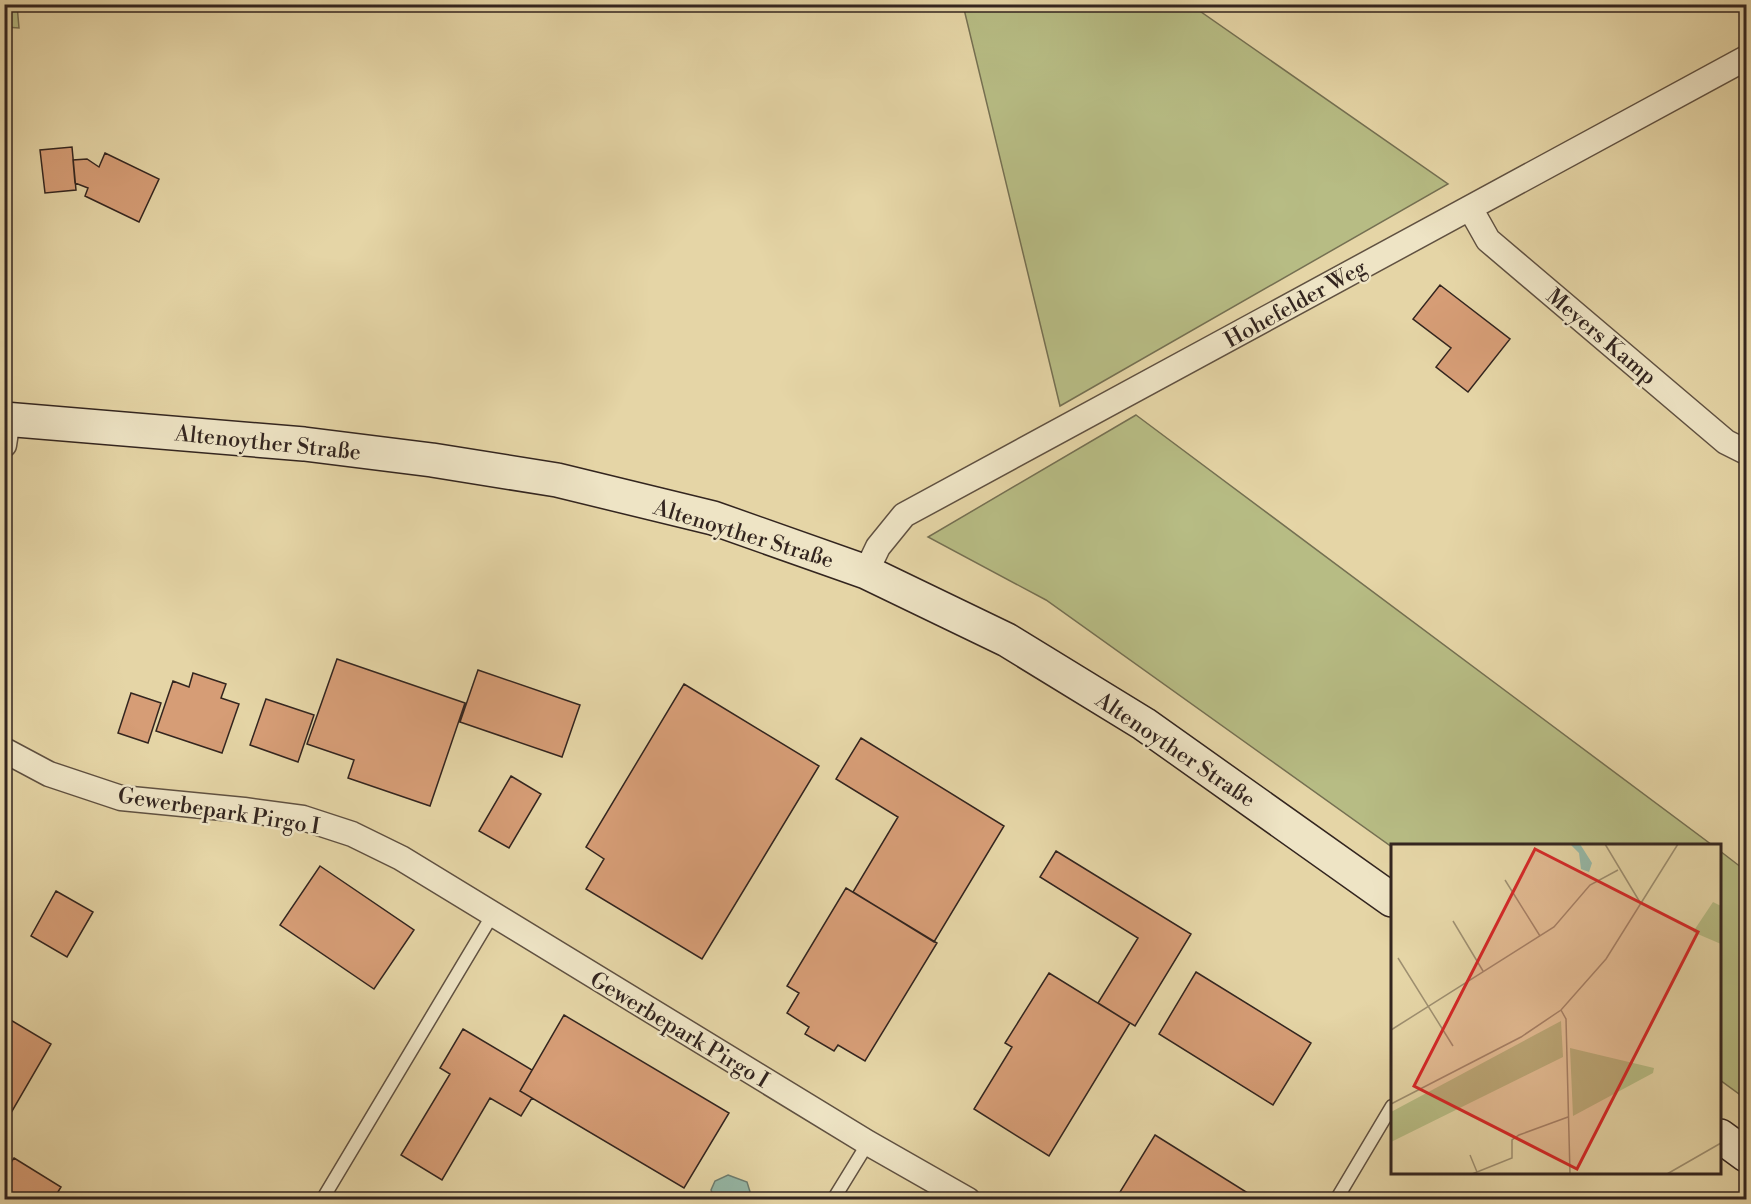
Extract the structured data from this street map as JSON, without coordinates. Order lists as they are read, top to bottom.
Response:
{
  "streets": {
    "main road": ["Altenoyther Straße"],
    "street": ["Hohefelder Weg", "Meyers Kamp", "Gewerbepark Pirgo I"]
  },
  "crossings": [
    ["Hohefelder Weg", "Meyers Kamp"],
    ["Hohefelder Weg", "Altenoyther Straße"]
  ]
}
